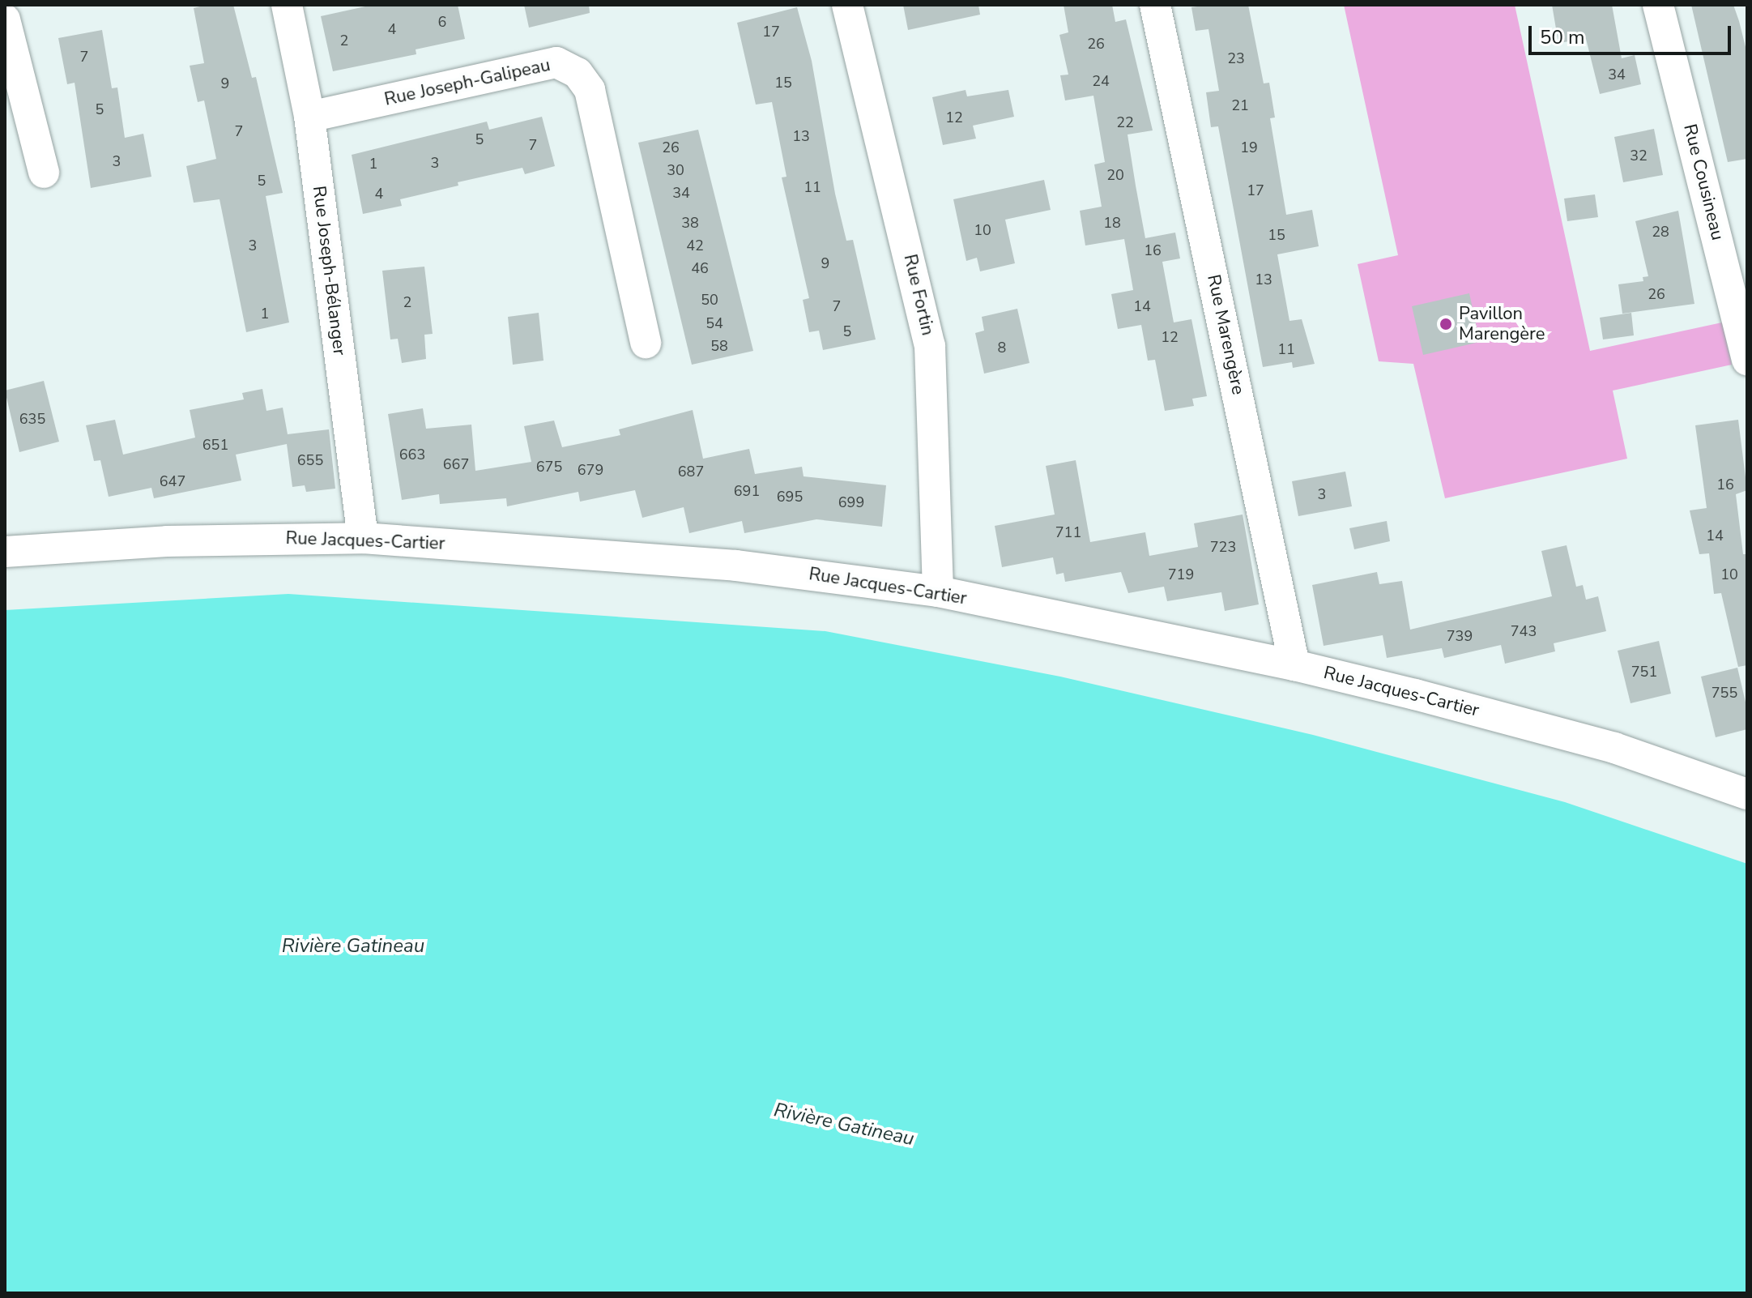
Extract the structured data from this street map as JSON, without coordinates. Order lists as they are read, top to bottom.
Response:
{
  "streets": {
    "street": [
      "Rue Joseph-Galipeau",
      "Rue Cousineau",
      "Rue Joseph-Bélanger",
      "Rue Fortin",
      "Rue Marengère",
      "Rue Jacques-Cartier"
    ]
  },
  "crossings": [
    ["Rue Joseph-Galipeau", "Rue Joseph-Bélanger"],
    ["Rue Joseph-Bélanger", "Rue Jacques-Cartier"],
    ["Rue Fortin", "Rue Jacques-Cartier"],
    ["Rue Marengère", "Rue Jacques-Cartier"]
  ],
  "water": ["Rivière Gatineau"],
  "places": ["Pavillon Marengère"],
  "house_numbers": [
    "6",
    "4",
    "17",
    "2",
    "26",
    "7",
    "23",
    "34",
    "24",
    "15",
    "9",
    "21",
    "5",
    "12",
    "22",
    "7",
    "13",
    "5",
    "7",
    "26",
    "19",
    "32",
    "3",
    "3",
    "1",
    "30",
    "20",
    "5",
    "11",
    "17",
    "34",
    "4",
    "38",
    "18",
    "10",
    "28",
    "15",
    "3",
    "42",
    "16",
    "9",
    "46",
    "13",
    "26",
    "50",
    "2",
    "7",
    "14",
    "1",
    "54",
    "5",
    "12",
    "58",
    "8",
    "11",
    "635",
    "651",
    "663",
    "655",
    "667",
    "675",
    "679",
    "687",
    "647",
    "16",
    "691",
    "3",
    "695",
    "699",
    "711",
    "14",
    "723",
    "719",
    "10",
    "743",
    "739",
    "751",
    "755"
  ],
  "scale_bar": "50 m"
}
